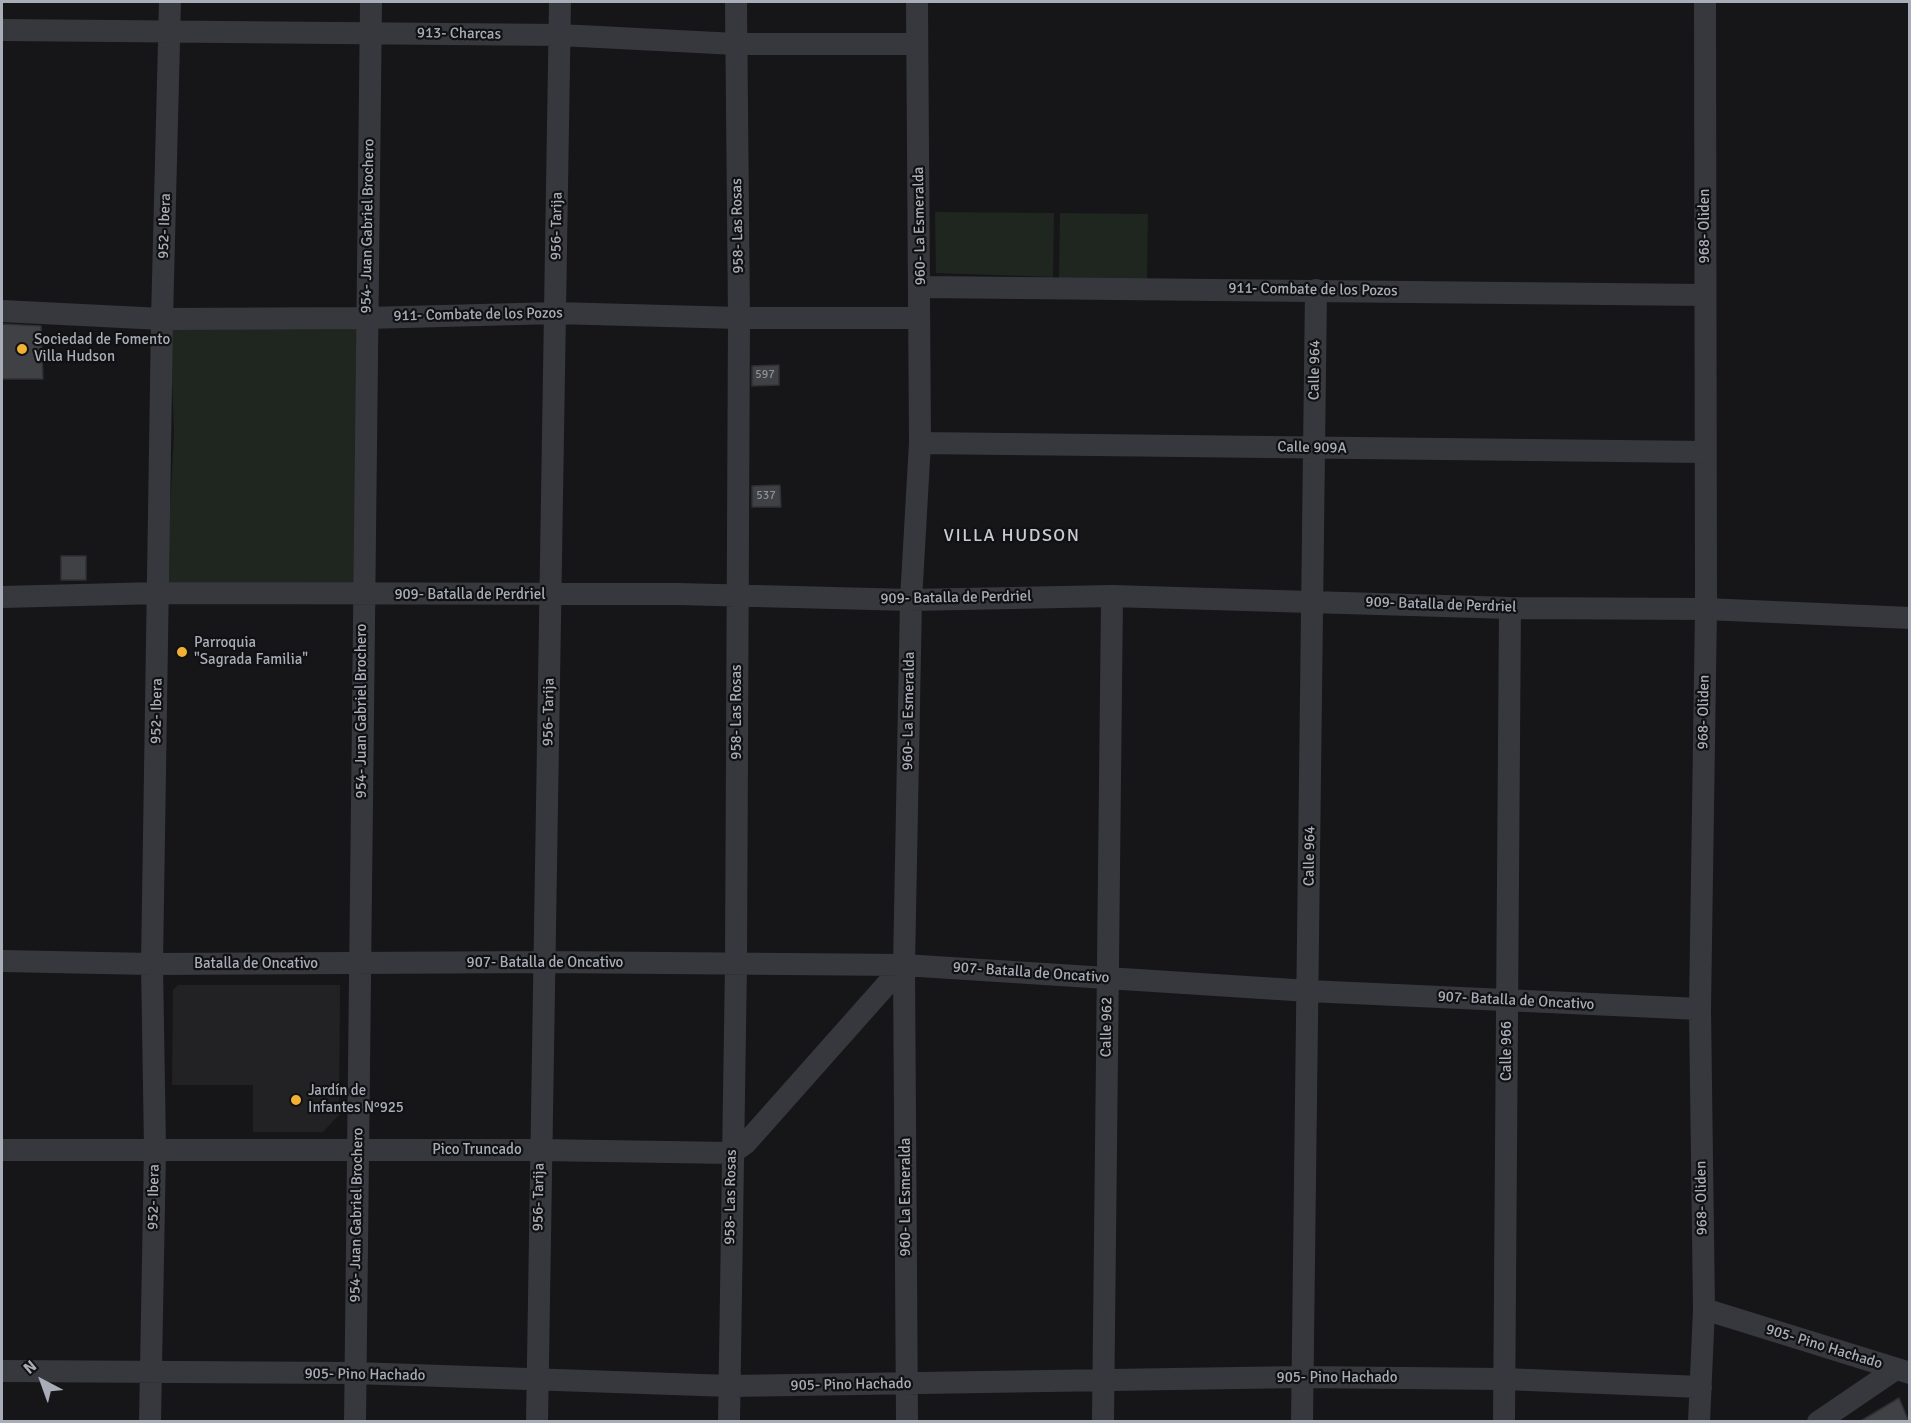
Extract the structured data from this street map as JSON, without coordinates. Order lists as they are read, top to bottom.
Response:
{
  "streets": {
    "street": [
      "913- Charcas",
      "952- Ibera",
      "954- Juan Gabriel Brochero",
      "956- Tarija",
      "958- Las Rosas",
      "960- La Esmeralda",
      "968- Oliden",
      "911- Combate de los Pozos",
      "Calle 964",
      "Calle 909A",
      "909- Batalla de Perdriel",
      "907- Batalla de Oncativo",
      "Batalla de Oncativo",
      "Calle 962",
      "Calle 966",
      "Pico Truncado",
      "905- Pino Hachado"
    ]
  },
  "crossings": [
    ["913- Charcas", "952- Ibera"],
    ["913- Charcas", "954- Juan Gabriel Brochero"],
    ["913- Charcas", "956- Tarija"],
    ["913- Charcas", "958- Las Rosas"],
    ["913- Charcas", "960- La Esmeralda"],
    ["952- Ibera", "911- Combate de los Pozos"],
    ["952- Ibera", "909- Batalla de Perdriel"],
    ["952- Ibera", "Batalla de Oncativo"],
    ["952- Ibera", "Pico Truncado"],
    ["952- Ibera", "905- Pino Hachado"],
    ["954- Juan Gabriel Brochero", "911- Combate de los Pozos"],
    ["954- Juan Gabriel Brochero", "909- Batalla de Perdriel"],
    ["954- Juan Gabriel Brochero", "907- Batalla de Oncativo"],
    ["954- Juan Gabriel Brochero", "Batalla de Oncativo"],
    ["954- Juan Gabriel Brochero", "Pico Truncado"],
    ["954- Juan Gabriel Brochero", "905- Pino Hachado"],
    ["956- Tarija", "911- Combate de los Pozos"],
    ["956- Tarija", "909- Batalla de Perdriel"],
    ["956- Tarija", "907- Batalla de Oncativo"],
    ["956- Tarija", "Pico Truncado"],
    ["956- Tarija", "905- Pino Hachado"],
    ["958- Las Rosas", "911- Combate de los Pozos"],
    ["958- Las Rosas", "909- Batalla de Perdriel"],
    ["958- Las Rosas", "907- Batalla de Oncativo"],
    ["958- Las Rosas", "Pico Truncado"],
    ["958- Las Rosas", "905- Pino Hachado"],
    ["960- La Esmeralda", "911- Combate de los Pozos"],
    ["960- La Esmeralda", "Calle 909A"],
    ["960- La Esmeralda", "909- Batalla de Perdriel"],
    ["960- La Esmeralda", "907- Batalla de Oncativo"],
    ["960- La Esmeralda", "905- Pino Hachado"],
    ["968- Oliden", "911- Combate de los Pozos"],
    ["968- Oliden", "Calle 909A"],
    ["968- Oliden", "909- Batalla de Perdriel"],
    ["968- Oliden", "907- Batalla de Oncativo"],
    ["968- Oliden", "905- Pino Hachado"],
    ["911- Combate de los Pozos", "Calle 964"],
    ["Calle 964", "Calle 909A"],
    ["Calle 964", "909- Batalla de Perdriel"],
    ["Calle 964", "907- Batalla de Oncativo"],
    ["Calle 964", "905- Pino Hachado"],
    ["909- Batalla de Perdriel", "Calle 962"],
    ["909- Batalla de Perdriel", "Calle 966"],
    ["907- Batalla de Oncativo", "Batalla de Oncativo"],
    ["907- Batalla de Oncativo", "Calle 962"],
    ["907- Batalla de Oncativo", "Calle 966"],
    ["Calle 962", "905- Pino Hachado"],
    ["Calle 966", "905- Pino Hachado"]
  ],
  "districts": ["VILLA HUDSON"],
  "places": ["Sociedad de Fomento Villa Hudson", "Parroquia \"Sagrada Familia\"", "Jardín de Infantes N°925"],
  "house_numbers": ["597", "537"],
  "north": "top left"
}
